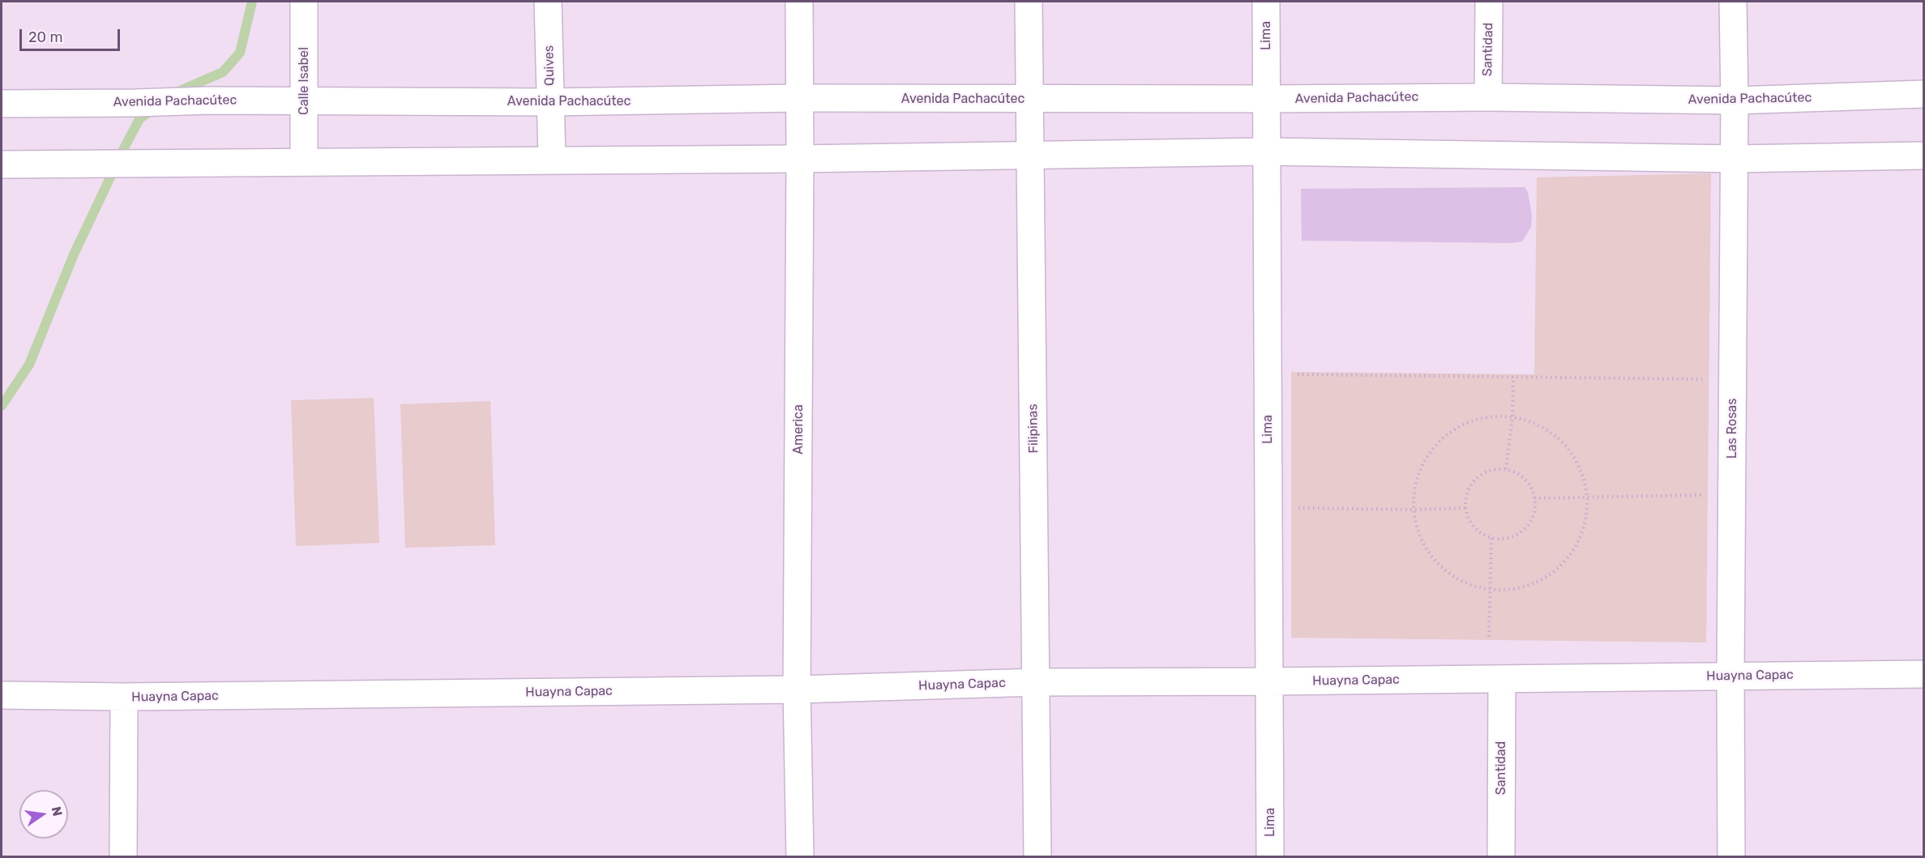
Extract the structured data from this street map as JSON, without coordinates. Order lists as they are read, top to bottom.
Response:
{
  "streets": {
    "street": [
      "Lima",
      "Santidad",
      "Quives",
      "Calle Isabel",
      "Avenida Pachacútec",
      "Filipinas",
      "Las Rosas",
      "America",
      "Huayna Capac"
    ]
  },
  "crossings": [
    ["Lima", "Avenida Pachacútec"],
    ["Lima", "Huayna Capac"],
    ["Santidad", "Avenida Pachacútec"],
    ["Santidad", "Huayna Capac"],
    ["Quives", "Avenida Pachacútec"],
    ["Calle Isabel", "Avenida Pachacútec"],
    ["Avenida Pachacútec", "Filipinas"],
    ["Avenida Pachacútec", "Las Rosas"],
    ["Avenida Pachacútec", "America"],
    ["Filipinas", "Huayna Capac"],
    ["Las Rosas", "Huayna Capac"],
    ["America", "Huayna Capac"]
  ],
  "scale_bar": "20 m",
  "north": "right"
}
